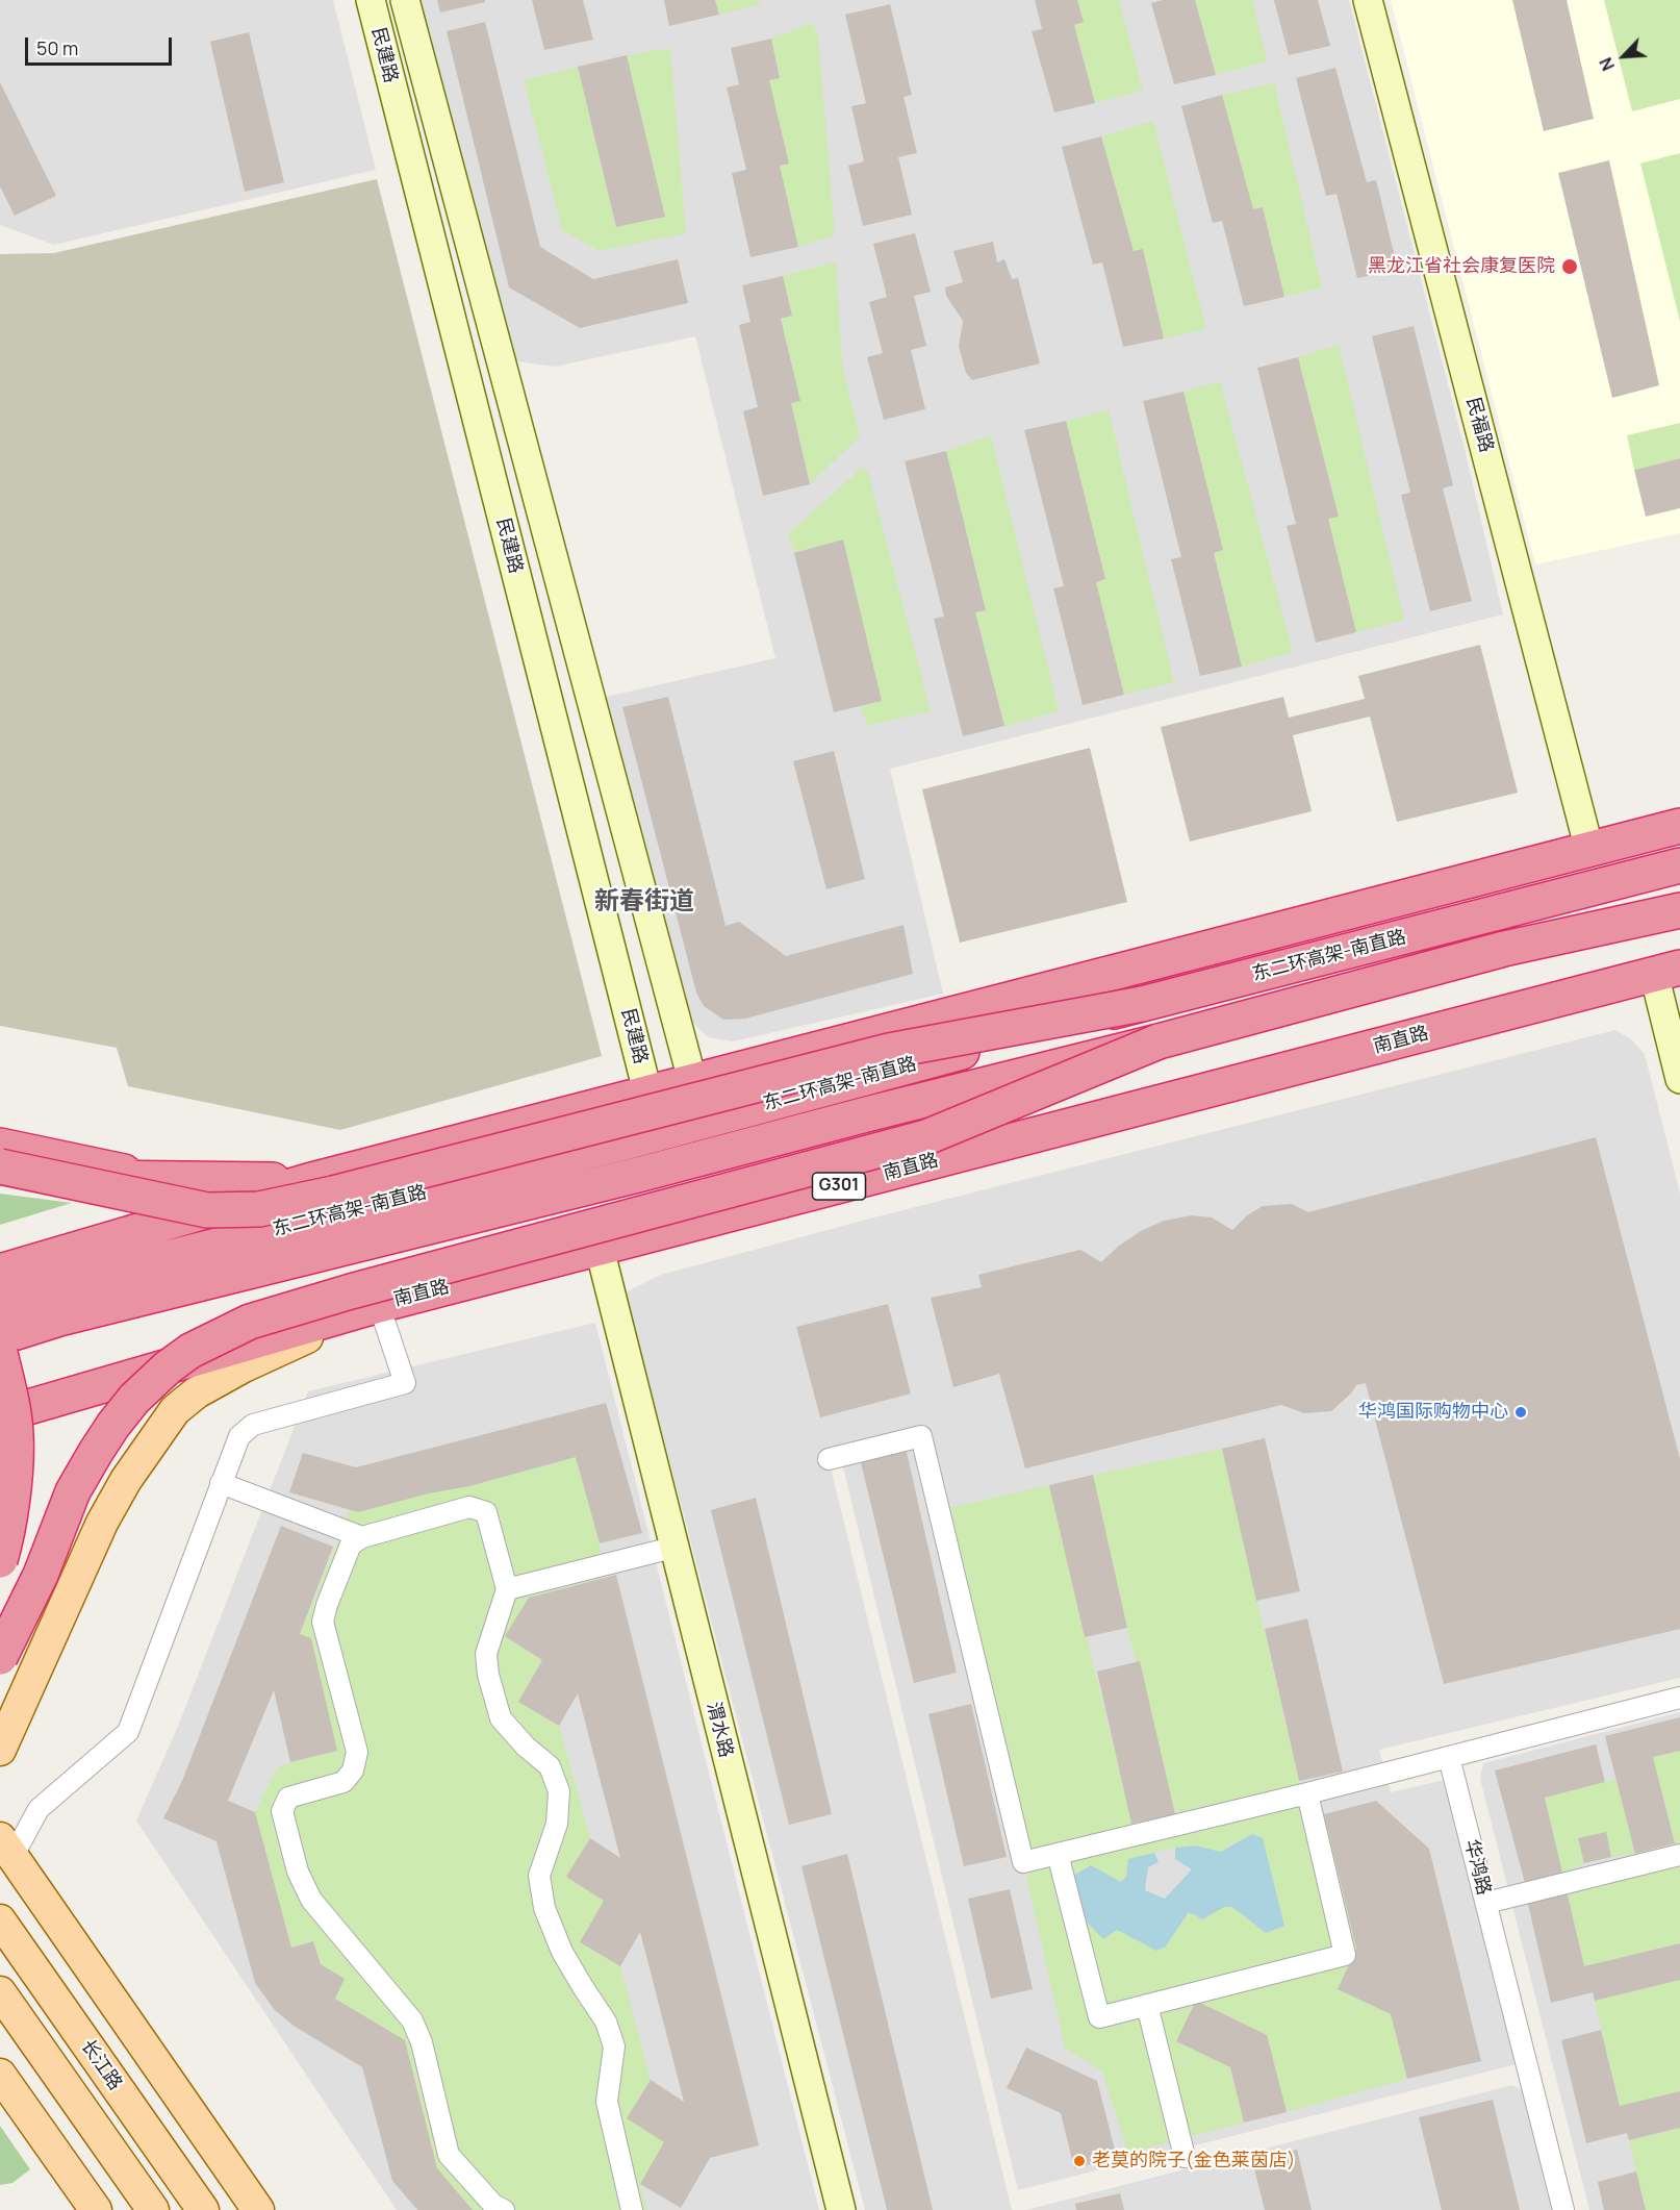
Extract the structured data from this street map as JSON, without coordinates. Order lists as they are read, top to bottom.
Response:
{
  "streets": {
    "highway": ["东二环高架-南直路", "南直路", "G301"],
    "main road": ["长江路"],
    "street": [
      "民建路",
      "民福路",
      "渭水路",
      "华鸿路"
    ]
  },
  "crossings": [
    ["南直路", "渭水路"]
  ],
  "districts": ["新春街道"],
  "places": ["黑龙江省社会康复医院", "华鸿国际购物中心", "老莫的院子(金色莱茵店)"],
  "scale_bar": "50 m",
  "north": "bottom left"
}
